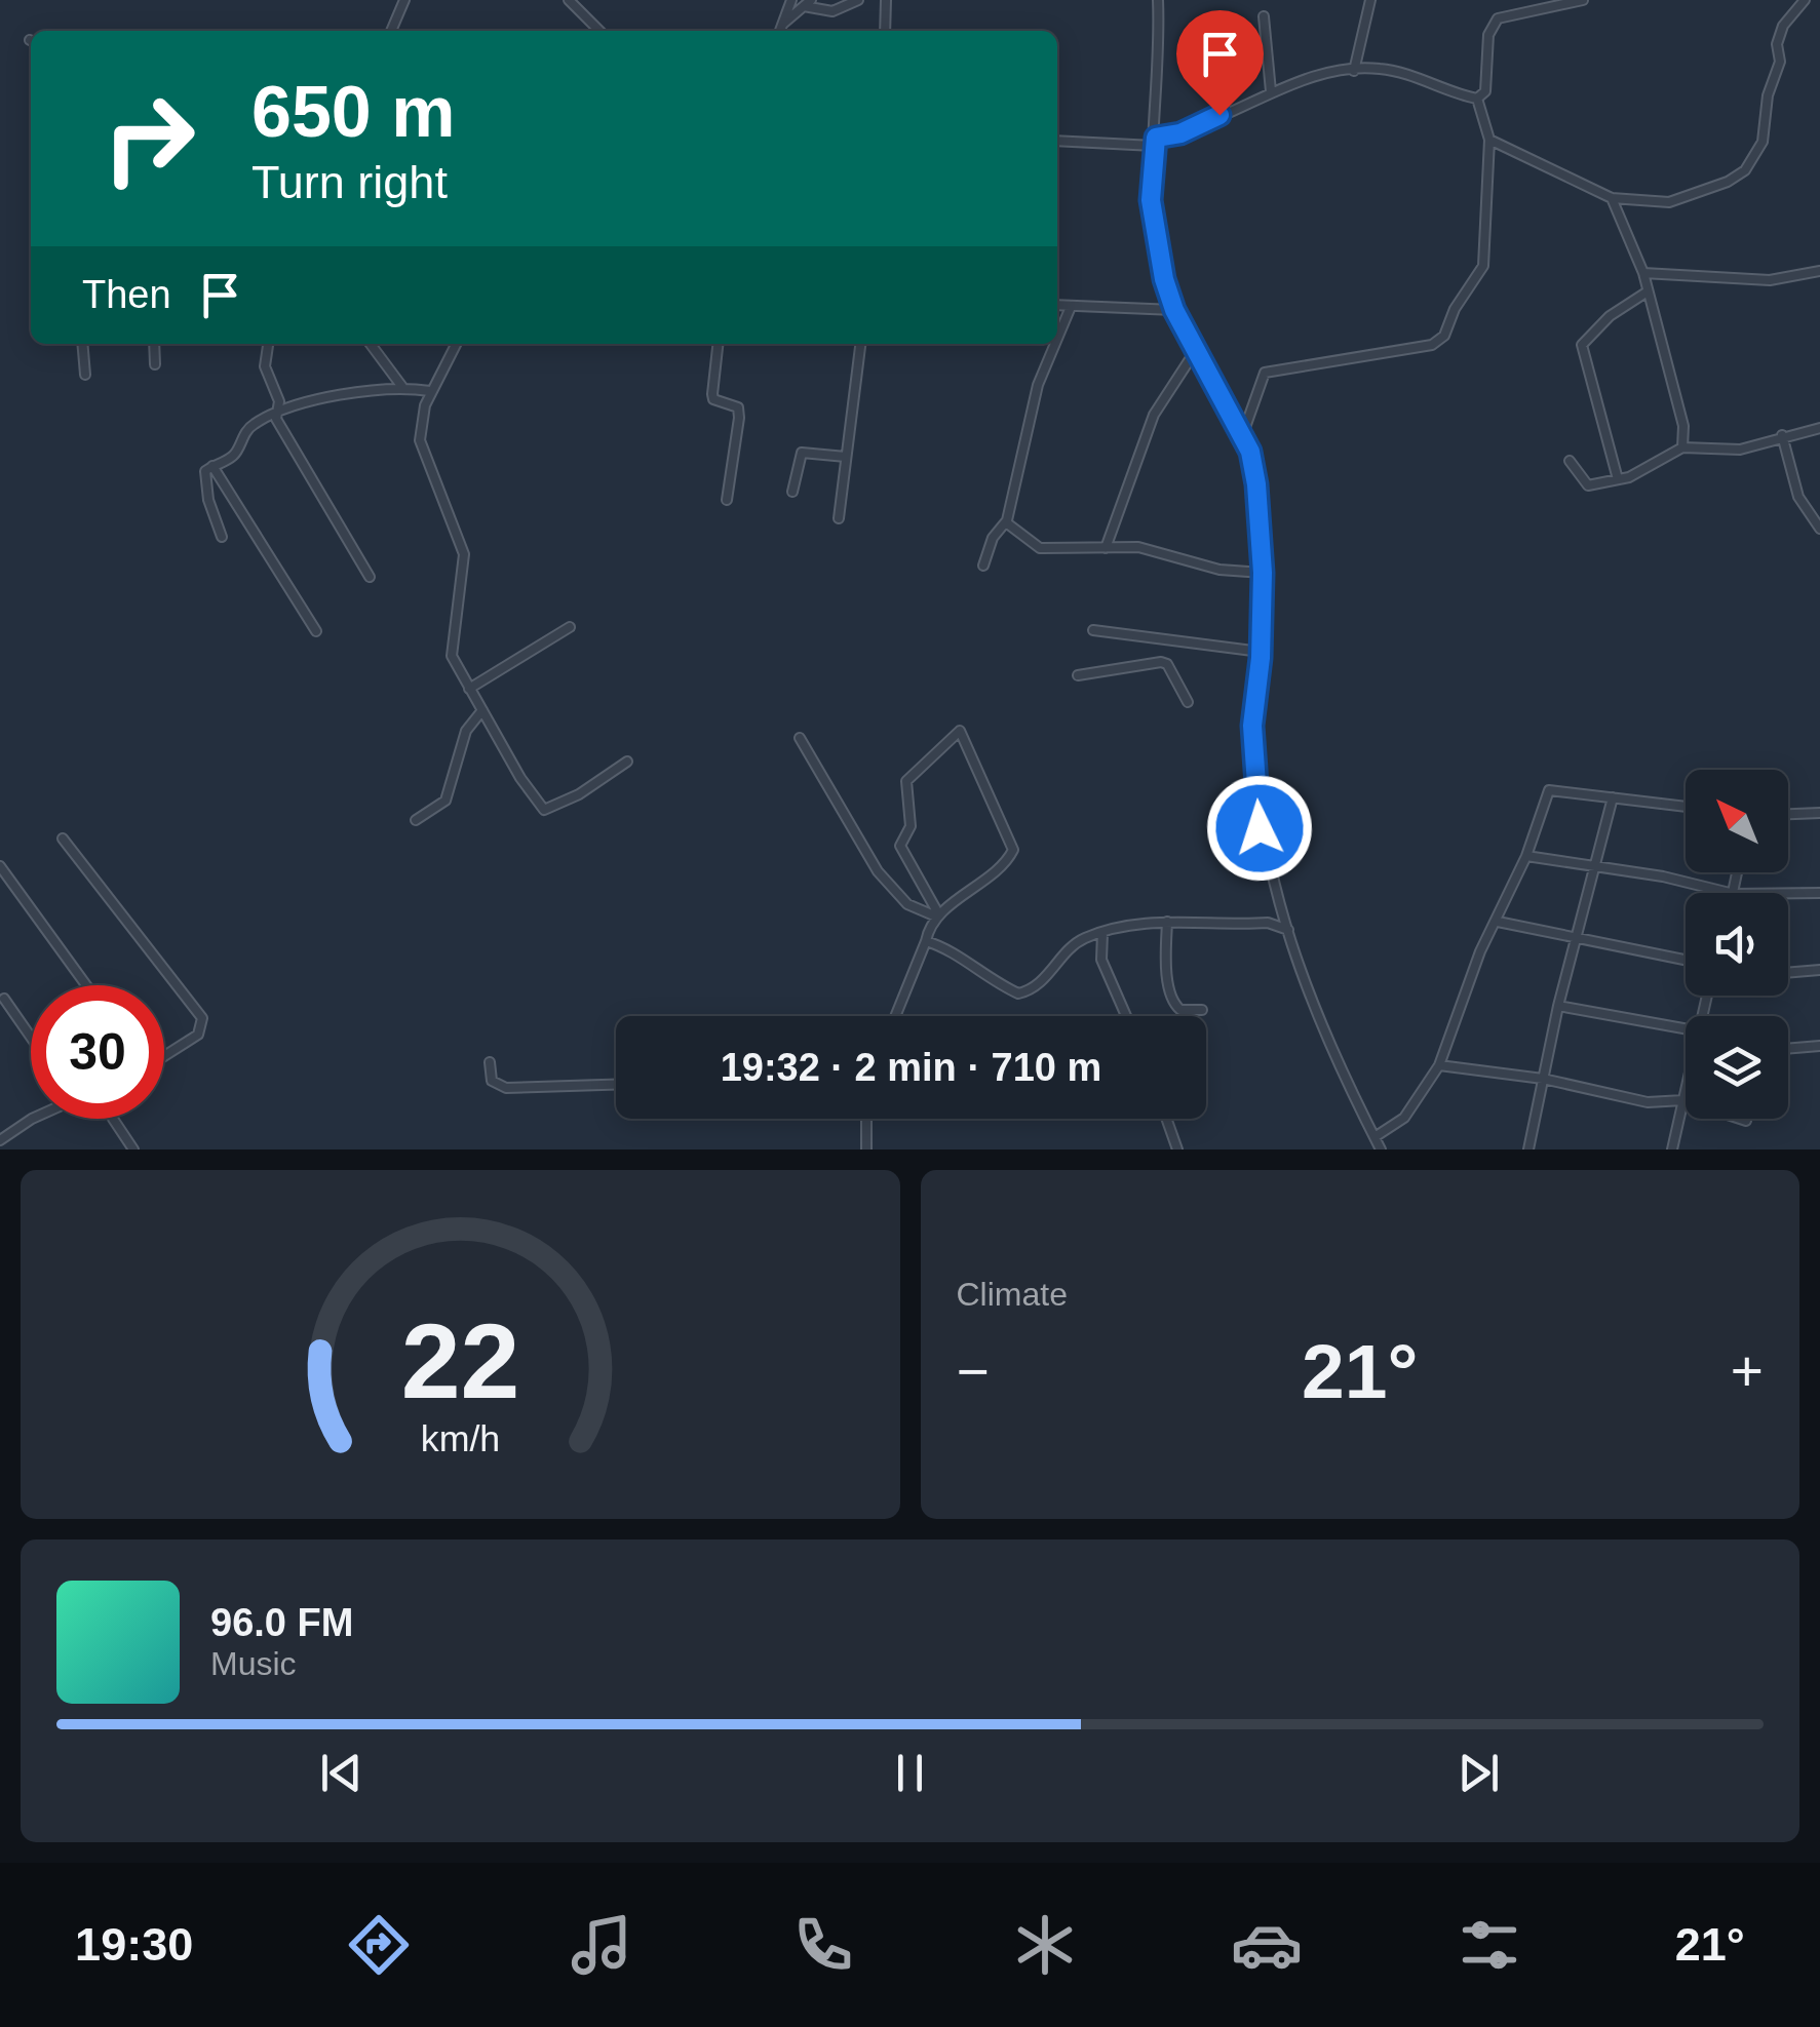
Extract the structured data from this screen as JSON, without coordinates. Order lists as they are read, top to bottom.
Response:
{
  "north": "top left",
  "page": {
    "turn": ["650 m", "Turn right"],
    "then": "Then",
    "limit": "30",
    "trip": "19:32 · 2 min · 710 m",
    "tile": "Climate",
    "heat": ["−", "21°", "+"],
    "song": ["96.0 FM", "Music"],
    "tabs": ["19:30", "21°"],
    "gauge": ["22", "km/h"]
  }
}
